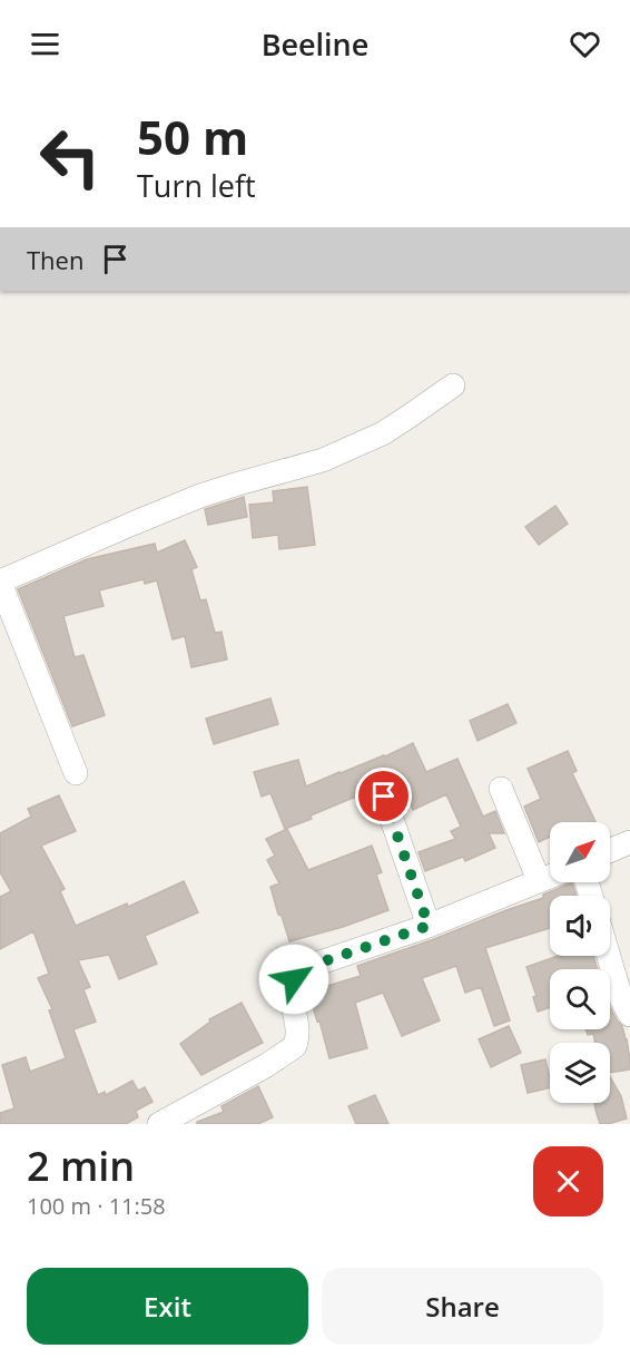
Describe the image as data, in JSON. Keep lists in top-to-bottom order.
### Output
{
  "north": "top right",
  "page": {
    "header": "Beeline",
    "turn": ["50 m", "Turn left"],
    "then": "Then",
    "heading": ["2 min", "100 m · 11:58"],
    "buttons": ["Exit", "Share"]
  }
}
